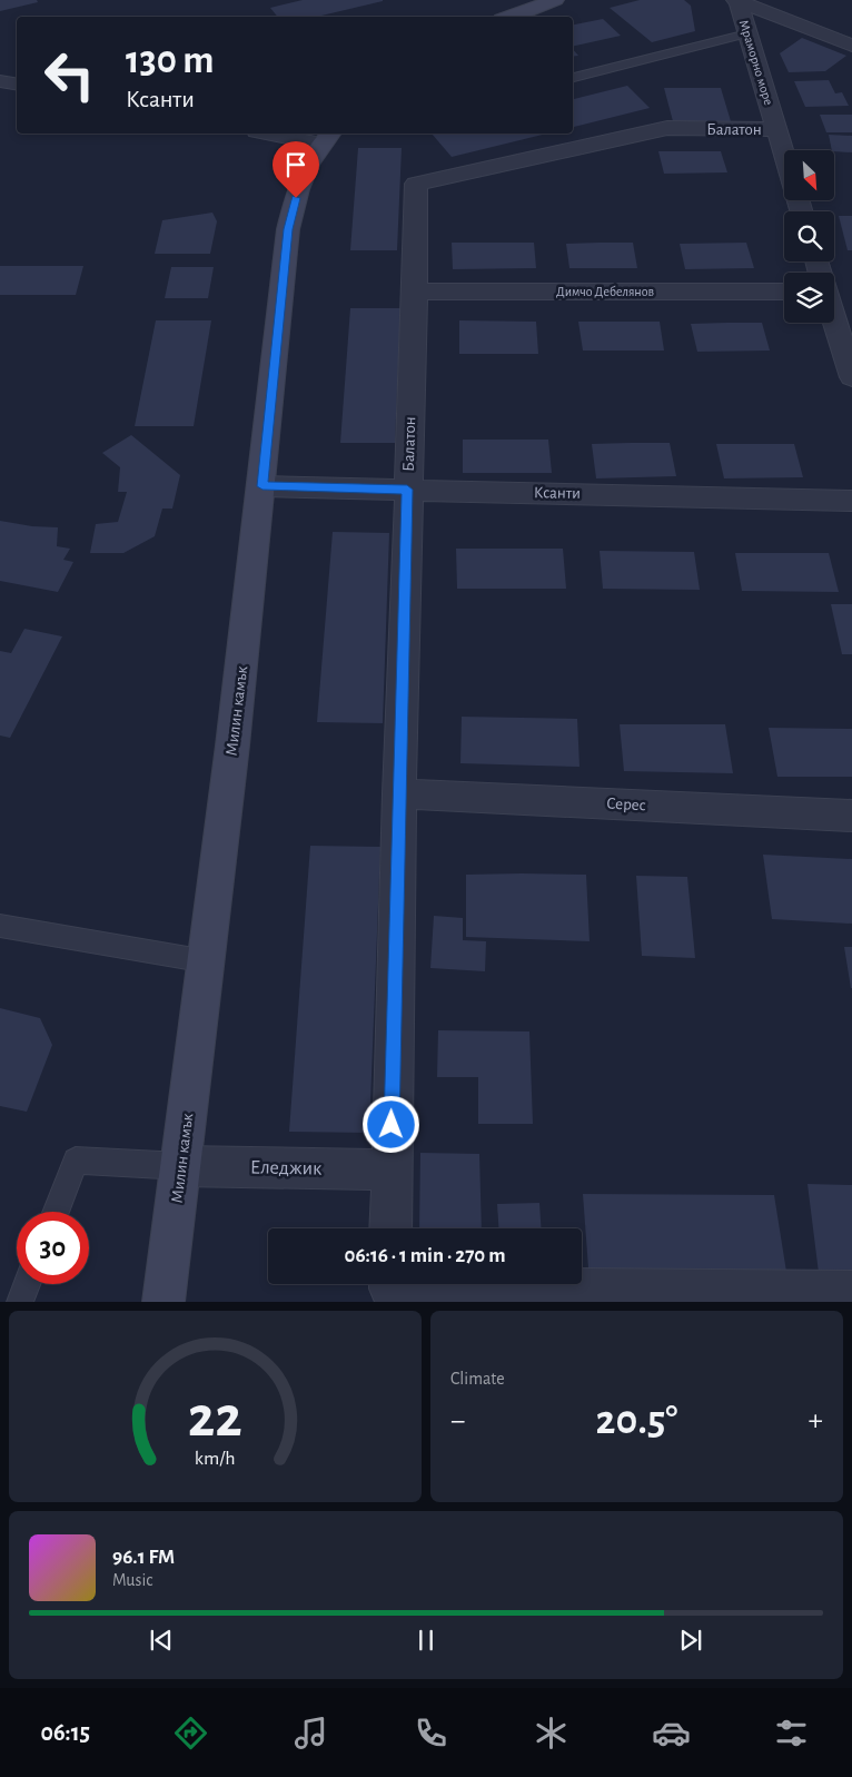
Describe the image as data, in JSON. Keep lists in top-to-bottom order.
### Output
{
  "streets": {
    "street": [
      "Мраморно море",
      "Балатон",
      "Димчо Дебелянов",
      "Ксанти",
      "Милин камък",
      "Серес",
      "Еледжик"
    ]
  },
  "crossings": [
    ["Мраморно море", "Балатон"],
    ["Балатон", "Димчо Дебелянов"],
    ["Балатон", "Ксанти"],
    ["Балатон", "Серес"],
    ["Балатон", "Еледжик"],
    ["Ксанти", "Милин камък"],
    ["Милин камък", "Еледжик"]
  ],
  "north": "bottom right",
  "page": {
    "turn": ["130 m", "Ксанти"],
    "limit": "30",
    "trip": "06:16 · 1 min · 270 m",
    "tile": "Climate",
    "heat": ["−", "20.5°", "+"],
    "song": ["96.1 FM", "Music"],
    "tabs": "06:15",
    "gauge": ["22", "km/h"]
  }
}
